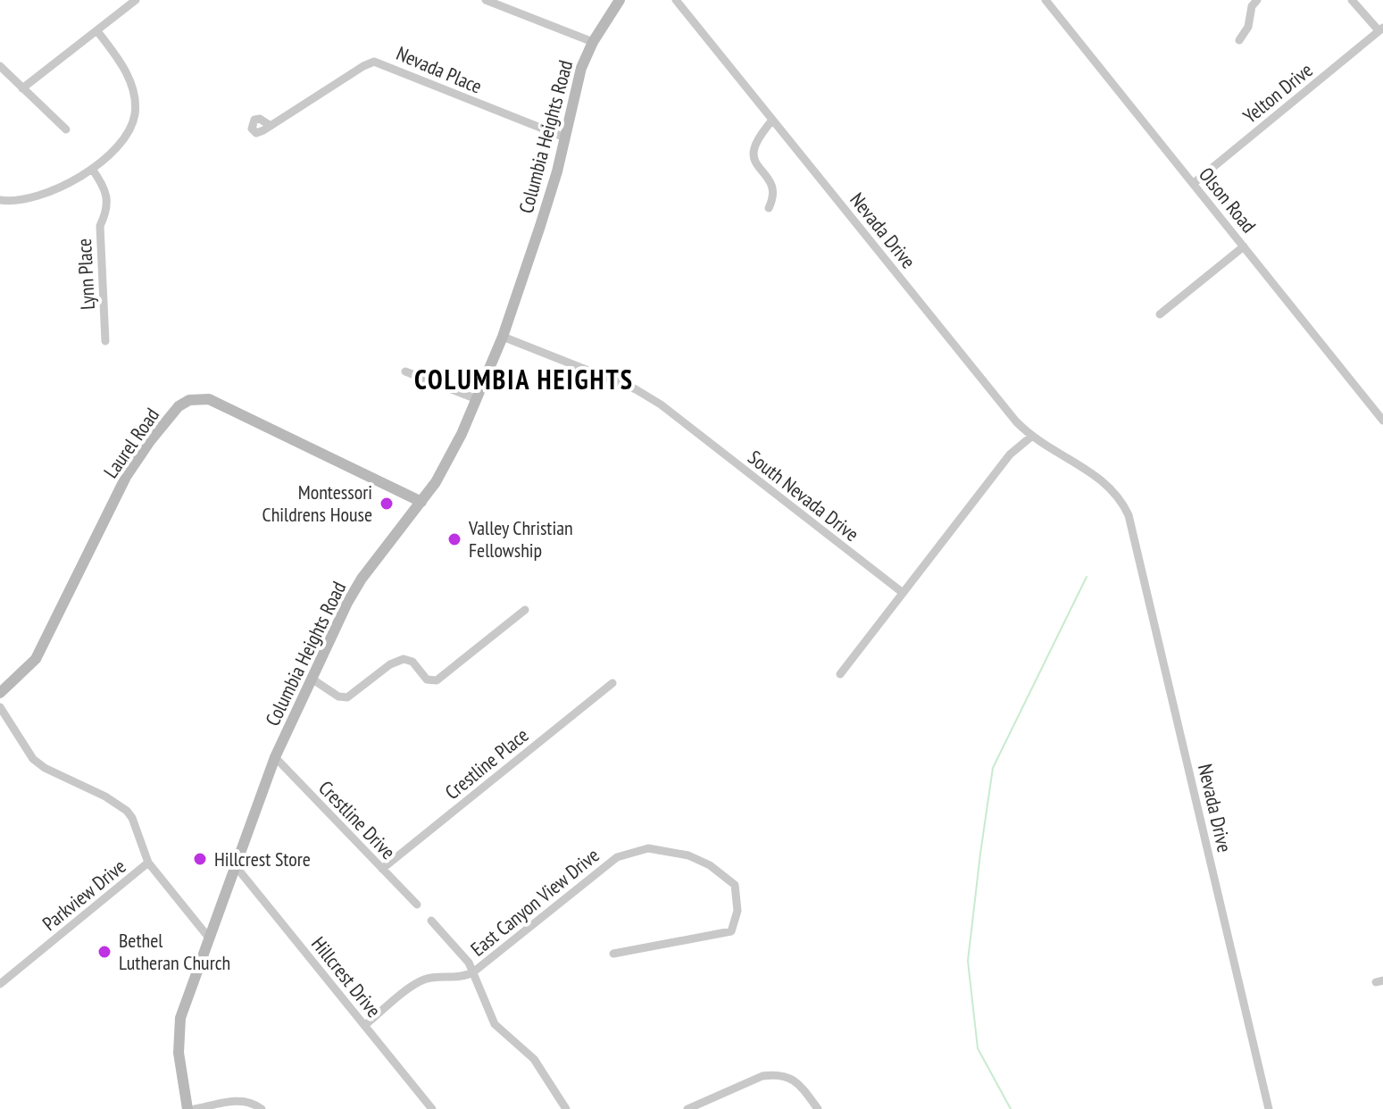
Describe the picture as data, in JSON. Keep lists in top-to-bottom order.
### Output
{
  "streets": {
    "street": [
      "Nevada Place",
      "Yelton Drive",
      "Columbia Heights Road",
      "Olson Road",
      "Nevada Drive",
      "Lynn Place",
      "Laurel Road",
      "South Nevada Drive",
      "Crestline Place",
      "Crestline Drive",
      "Parkview Drive",
      "East Canyon View Drive",
      "Hillcrest Drive"
    ]
  },
  "crossings": [
    ["Nevada Place", "Columbia Heights Road"],
    ["Yelton Drive", "Olson Road"],
    ["Columbia Heights Road", "Laurel Road"],
    ["Columbia Heights Road", "South Nevada Drive"],
    ["Columbia Heights Road", "Crestline Drive"],
    ["Columbia Heights Road", "Parkview Drive"],
    ["Columbia Heights Road", "Hillcrest Drive"],
    ["Crestline Place", "Crestline Drive"],
    ["East Canyon View Drive", "Hillcrest Drive"]
  ],
  "districts": ["COLUMBIA HEIGHTS"],
  "places": [
    "Montessori Childrens House",
    "Valley Christian Fellowship",
    "Hillcrest Store",
    "Bethel Lutheran Church"
  ]
}
